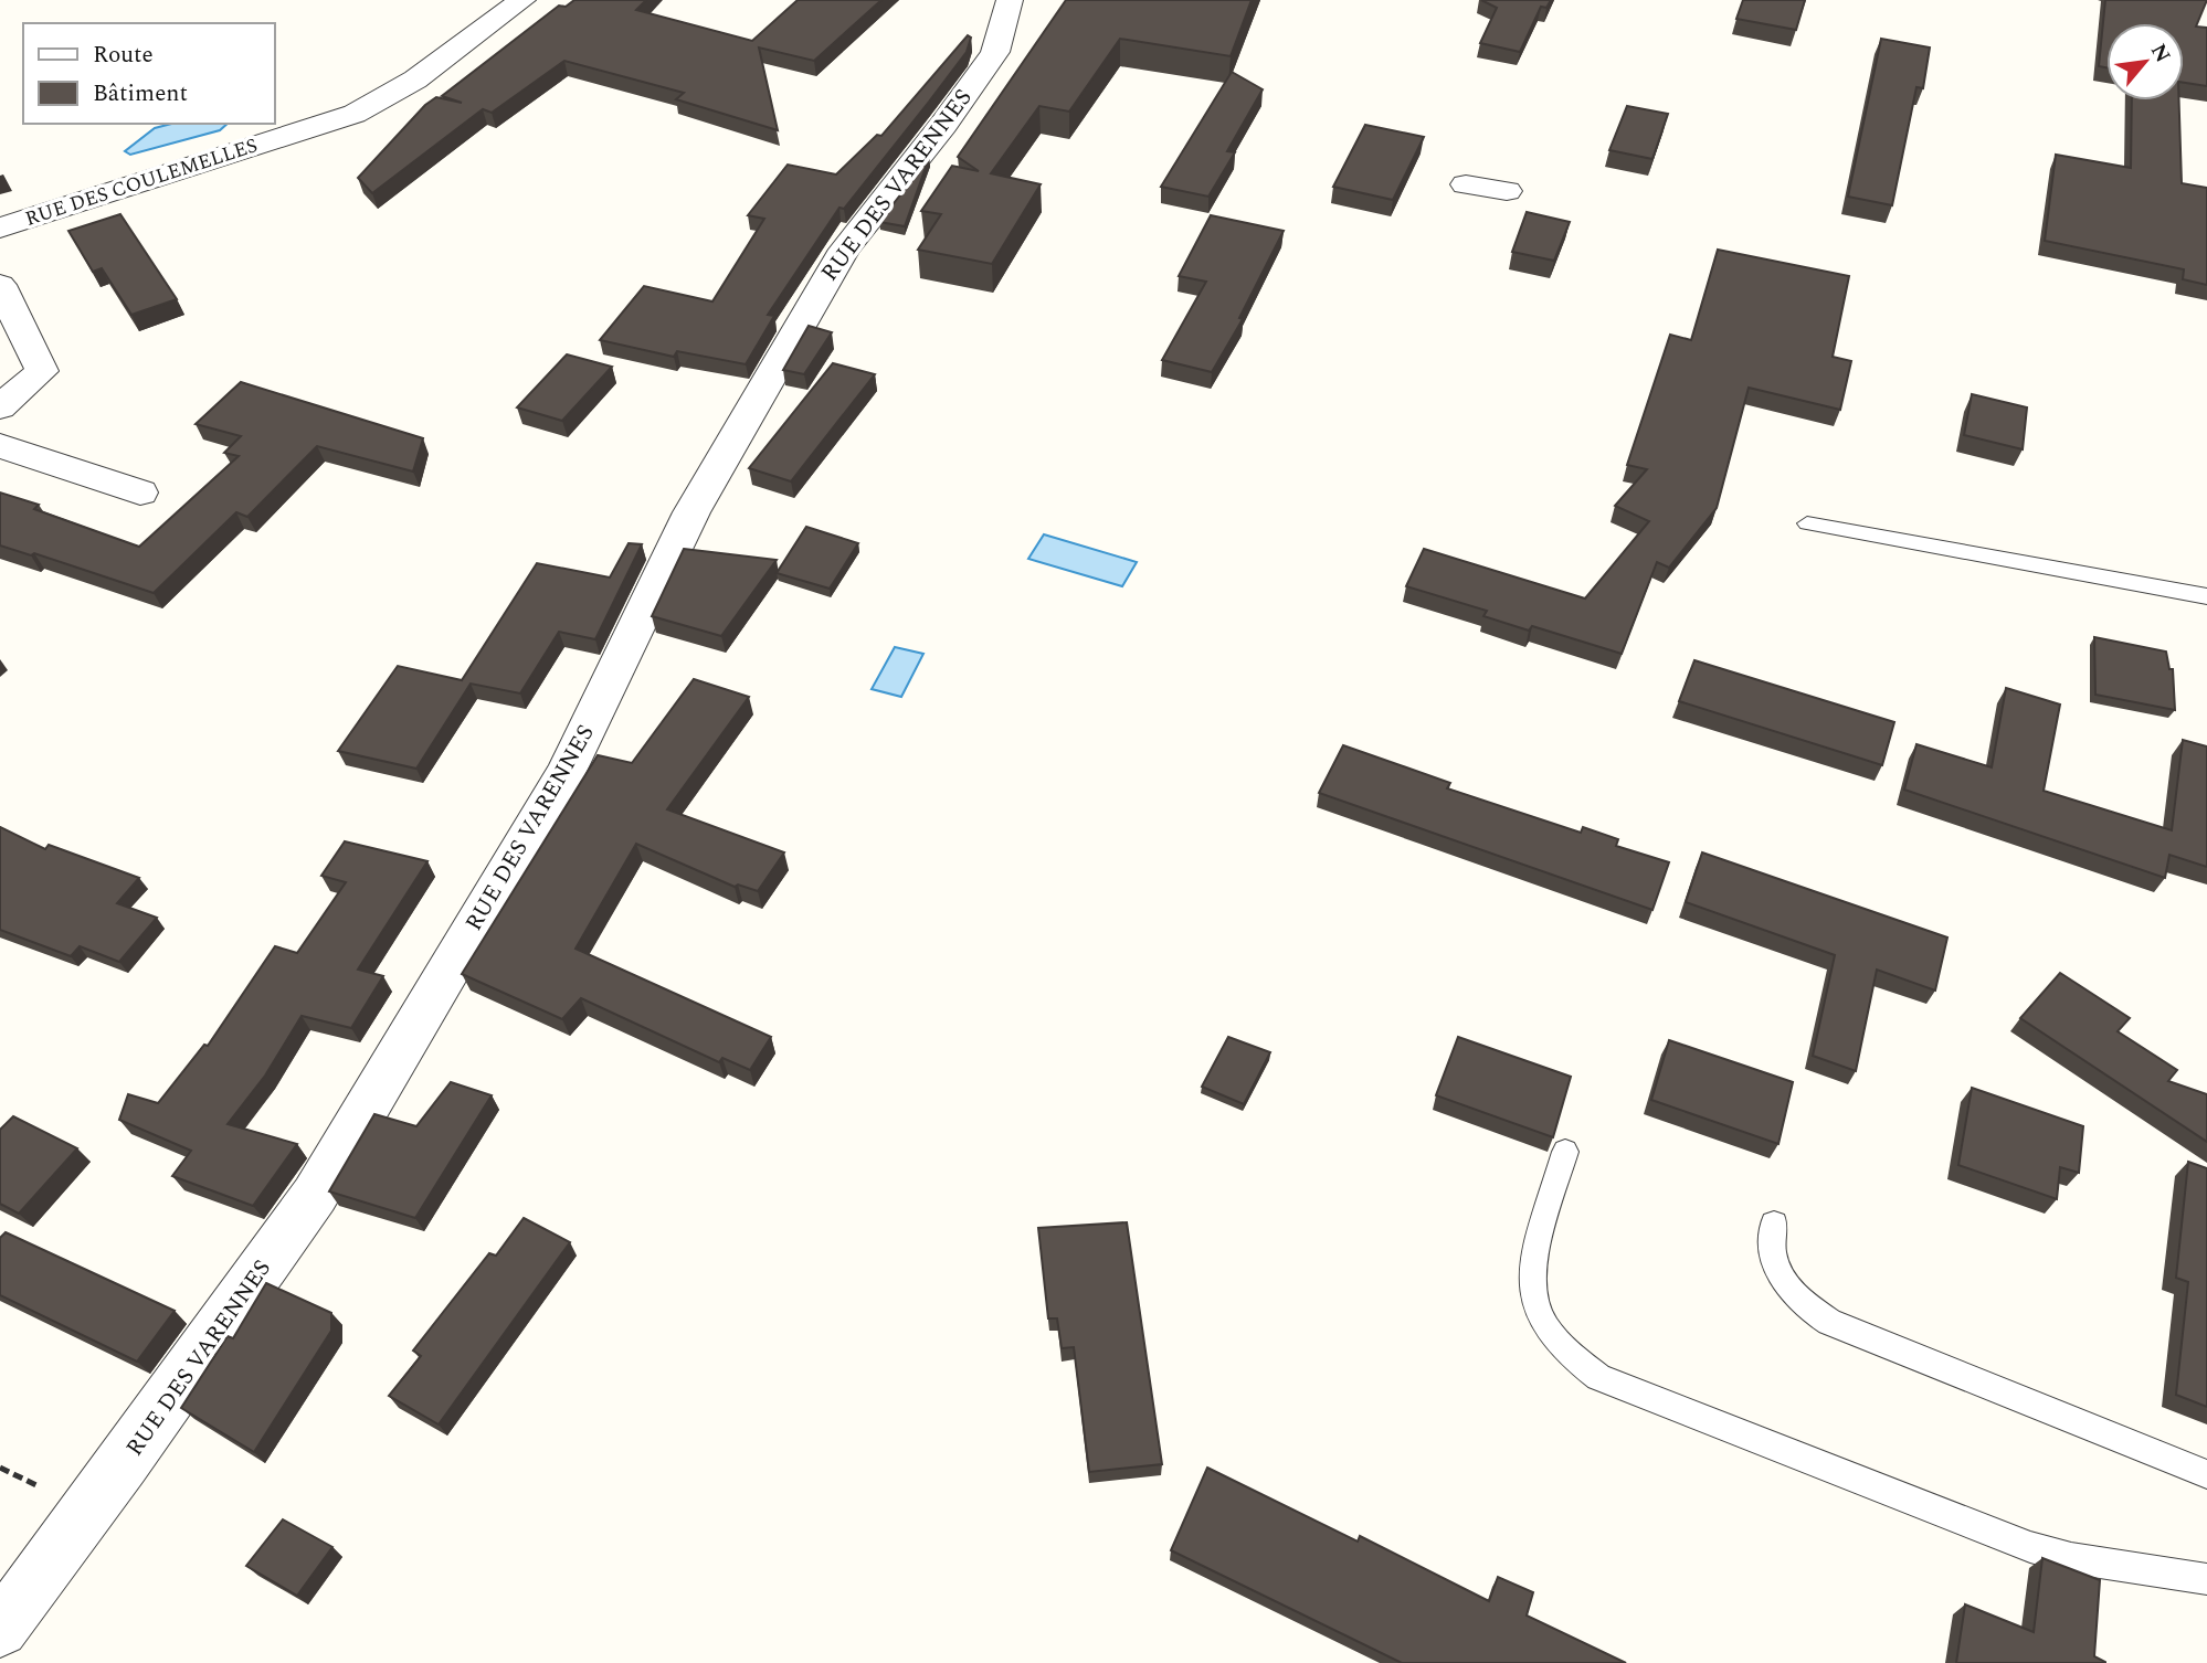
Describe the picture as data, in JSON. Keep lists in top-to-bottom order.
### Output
{
  "streets": {
    "street": ["RUE DES COULEMELLES", "RUE DES VARENNES"]
  },
  "legend": ["Route", "Bâtiment"],
  "north": "top right"
}
